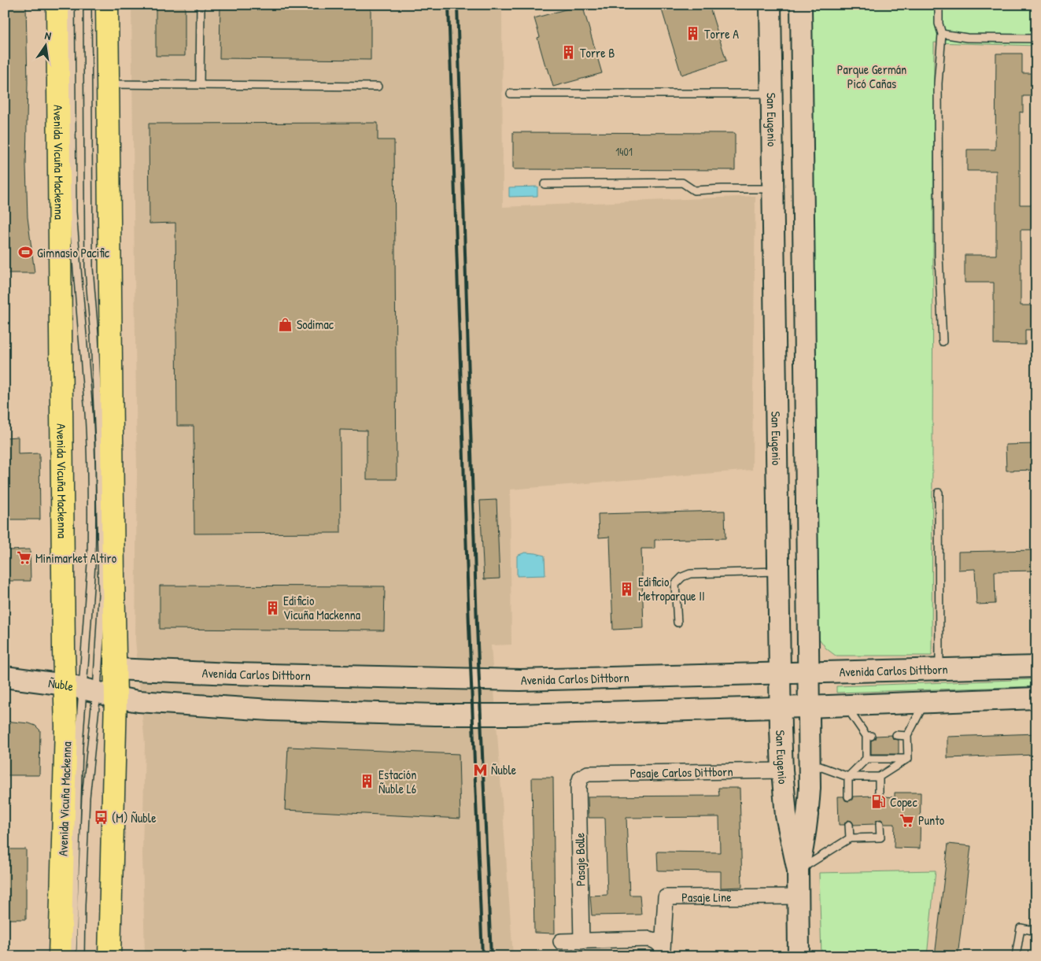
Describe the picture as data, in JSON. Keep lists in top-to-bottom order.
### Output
{
  "streets": {
    "main road": [
      "San Eugenio",
      "Avenida Vicuña Mackenna",
      "Avenida Carlos Dittborn",
      "Ñuble"
    ],
    "street": ["Pasaje Carlos Dittborn", "Pasaje Bolle", "Pasaje Line"]
  },
  "crossings": [
    ["San Eugenio", "Avenida Carlos Dittborn"],
    ["San Eugenio", "Pasaje Carlos Dittborn"],
    ["San Eugenio", "Pasaje Line"],
    ["Avenida Vicuña Mackenna", "Avenida Carlos Dittborn"],
    ["Avenida Vicuña Mackenna", "Ñuble"],
    ["Pasaje Carlos Dittborn", "Pasaje Bolle"],
    ["Pasaje Bolle", "Pasaje Line"]
  ],
  "parks": ["Parque Germán Picó Cañas"],
  "places": {
    "building": [
      "Torre A",
      "Torre B",
      "Edificio Metroparque II",
      "Edificio Vicuña Mackenna",
      "Estación Ñuble L6"
    ],
    "sports": ["Gimnasio Pacific"],
    "shop": ["Sodimac"],
    "supermarket": ["Minimarket Altiro", "Punto"],
    "metro station": ["Ñuble"],
    "fuel station": ["Copec"],
    "bus stop": ["(M) Ñuble"]
  },
  "house_numbers": ["1401"],
  "north": "top"
}
